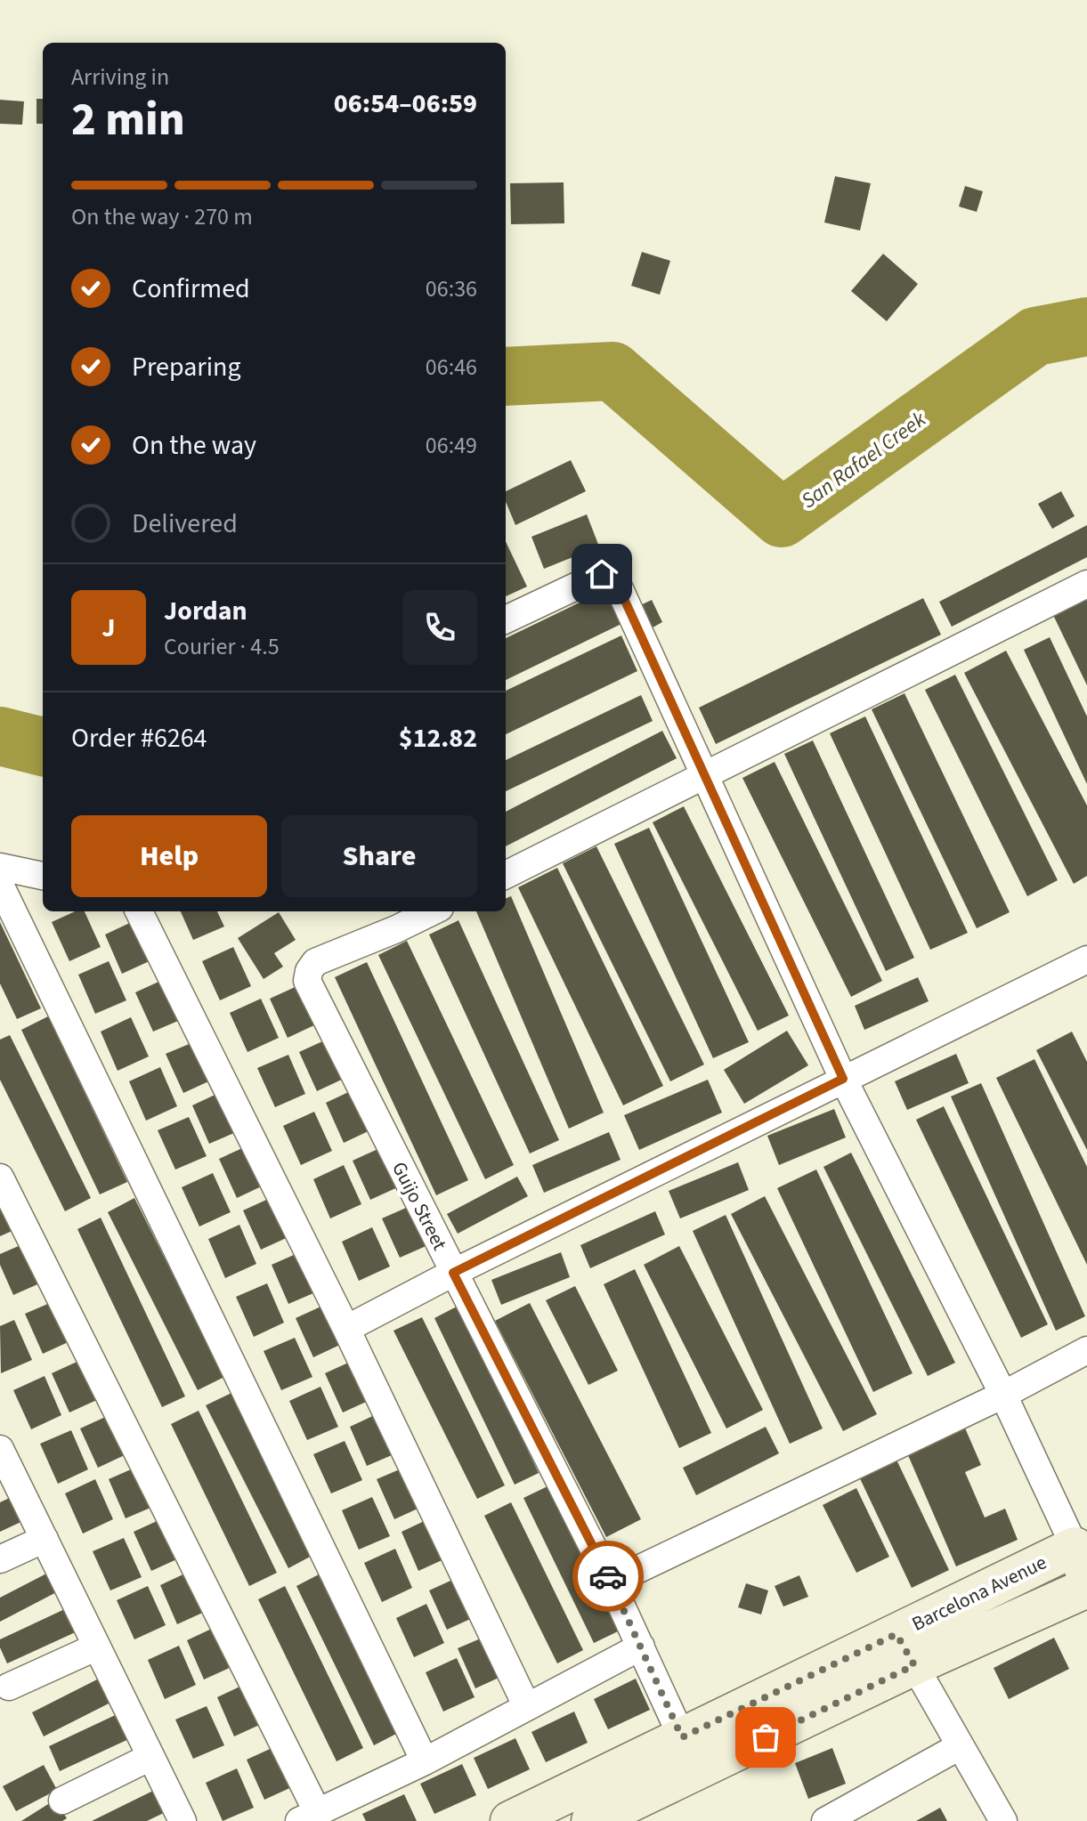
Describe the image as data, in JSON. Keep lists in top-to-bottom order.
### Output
{
  "streets": {
    "street": ["Guijo Street", "Barcelona Avenue"]
  },
  "crossings": [
    ["Guijo Street", "Barcelona Avenue"]
  ],
  "water": ["San Rafael Creek"],
  "page": {
    "heading": ["2 min", "Arriving in", "06:54–06:59"],
    "panel": [
      "Jordan",
      "Courier · 4.5",
      "Order #6264",
      "$12.82"
    ],
    "bar": "On the way · 270 m",
    "list": [
      ["Confirmed", "06:36"],
      ["Preparing", "06:46"],
      ["On the way", "06:49"],
      "Delivered"
    ],
    "round": "J",
    "buttons": ["Help", "Share"]
  }
}
